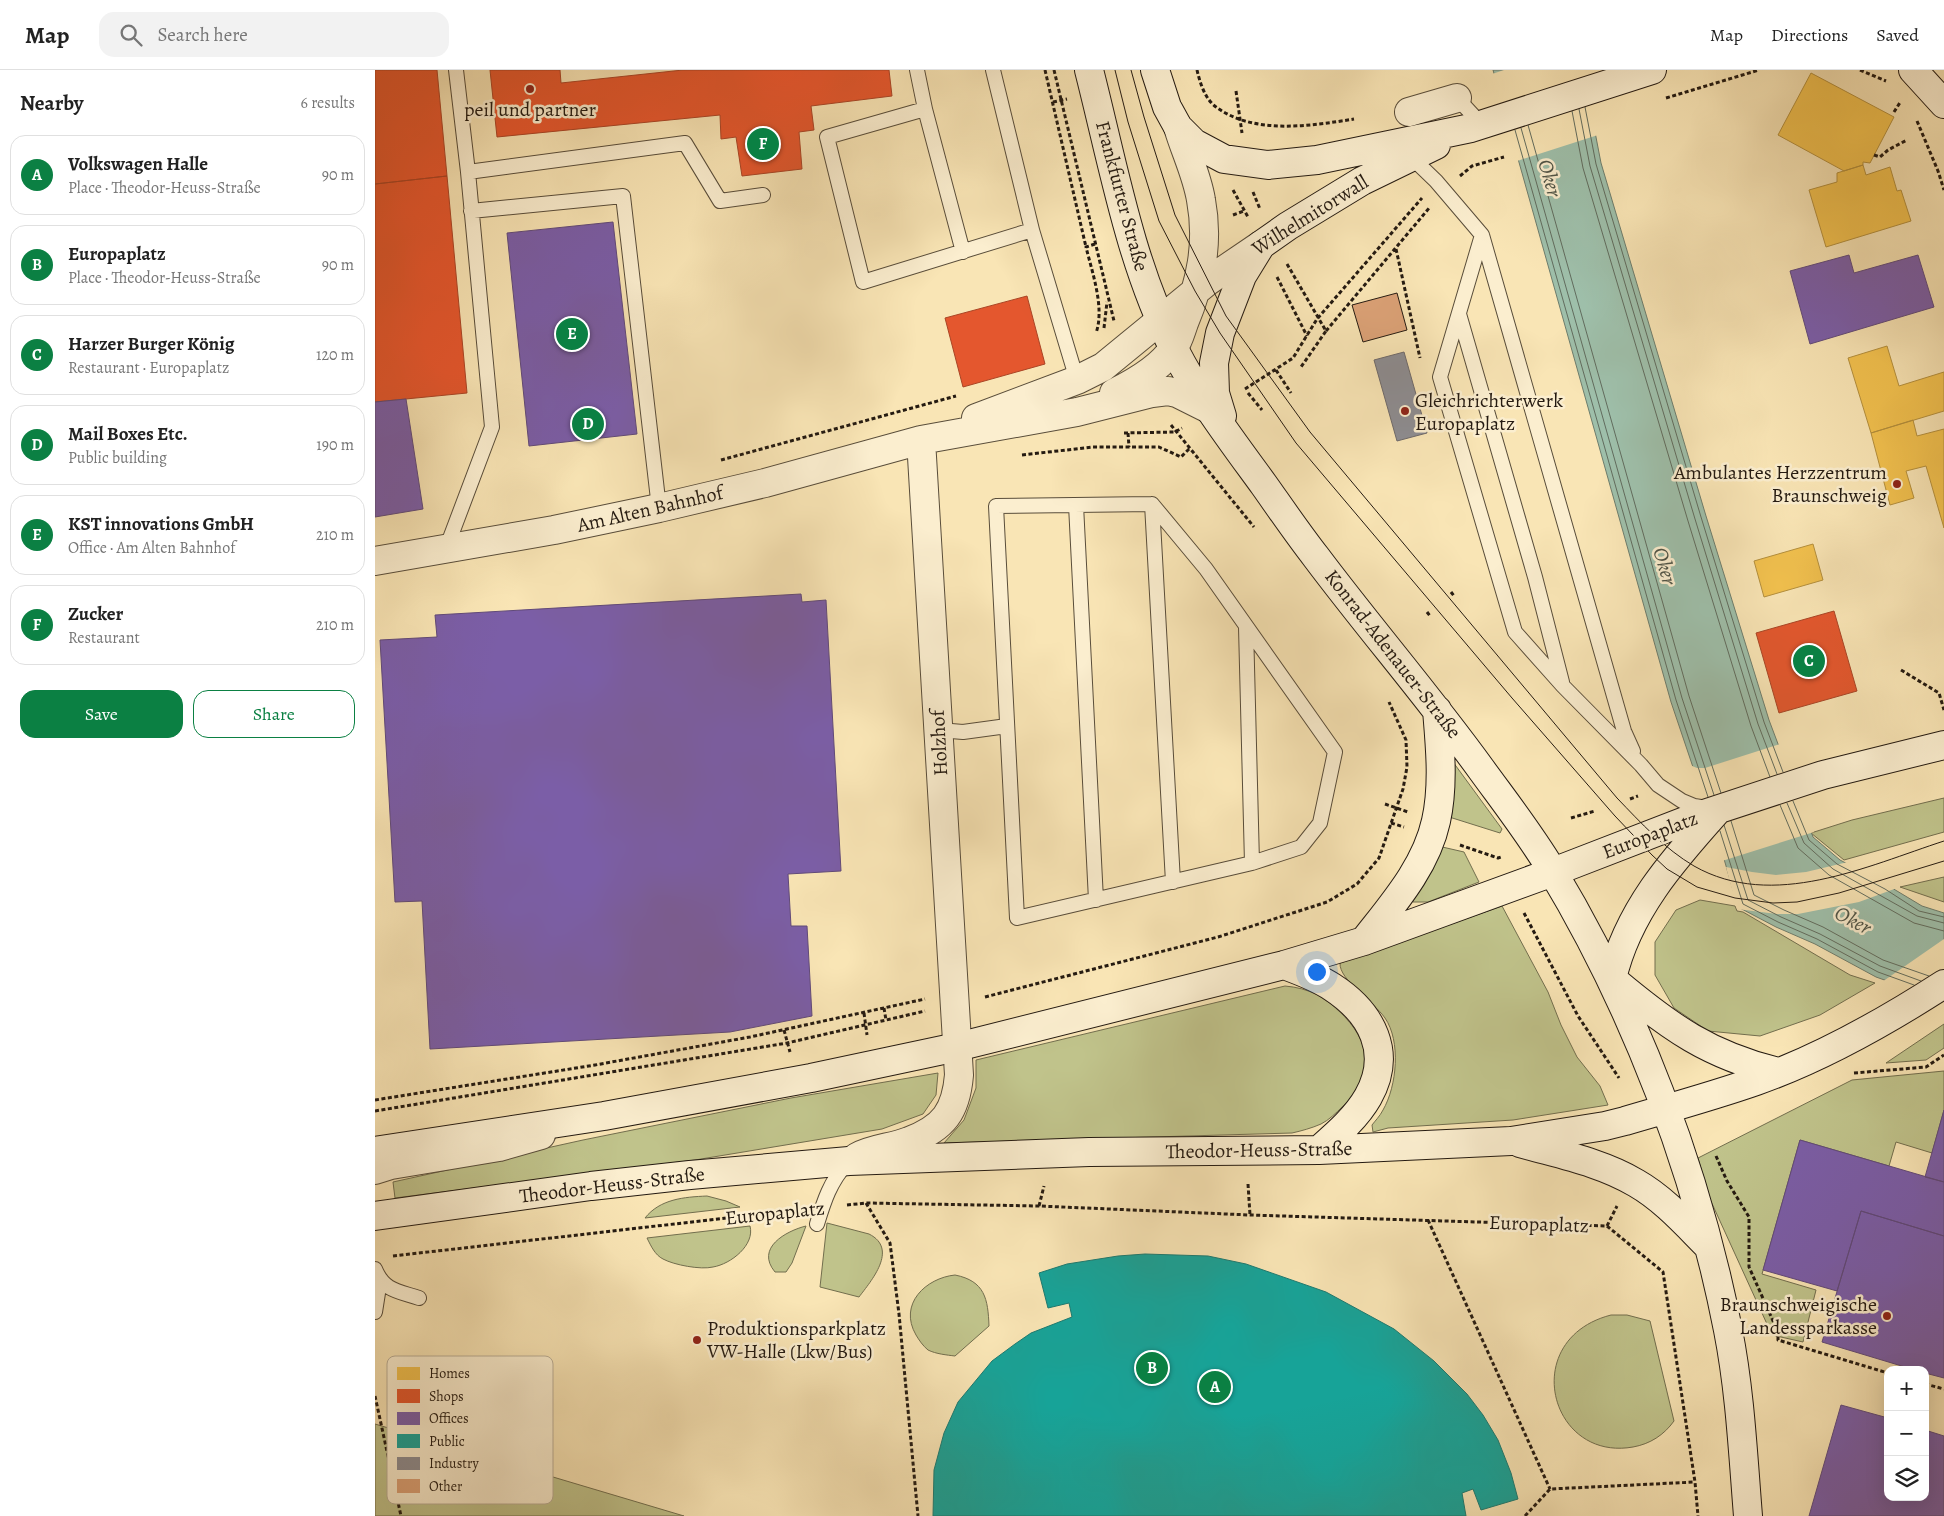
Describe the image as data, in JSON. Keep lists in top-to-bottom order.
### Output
{
  "streets": {
    "main road": [
      "Frankfurter Straße",
      "Wilhelmitorwall",
      "Am Alten Bahnhof",
      "Konrad-Adenauer-Straße",
      "Holzhof",
      "Europaplatz",
      "Theodor-Heuss-Straße"
    ]
  },
  "crossings": [
    ["Frankfurter Straße", "Wilhelmitorwall"],
    ["Frankfurter Straße", "Am Alten Bahnhof"],
    ["Frankfurter Straße", "Konrad-Adenauer-Straße"],
    ["Wilhelmitorwall", "Am Alten Bahnhof"],
    ["Wilhelmitorwall", "Konrad-Adenauer-Straße"],
    ["Am Alten Bahnhof", "Konrad-Adenauer-Straße"],
    ["Am Alten Bahnhof", "Holzhof"],
    ["Konrad-Adenauer-Straße", "Europaplatz"],
    ["Holzhof", "Theodor-Heuss-Straße"]
  ],
  "water": ["Oker"],
  "places": [
    "peil und partner",
    "Gleichrichterwerk Europaplatz",
    "Ambulantes Herzzentrum Braunschweig",
    "Braunschweigische Landessparkasse",
    "Produktionsparkplatz VW-Halle (Lkw/Bus)"
  ],
  "legend": [
    "Homes",
    "Shops",
    "Offices",
    "Public",
    "Industry",
    "Other"
  ],
  "page": {
    "header": "Map",
    "search": "Search here",
    "nav": ["Map", "Directions", "Saved"],
    "heading": ["Nearby", "6 results"],
    "pins": [
      "F",
      "E",
      "D",
      "C",
      "B",
      "A"
    ],
    "list": [
      {
        "mark": "A",
        "name": "Volkswagen Halle",
        "note": "Place · Theodor-Heuss-Straße",
        "value": "90 m"
      },
      {
        "mark": "B",
        "name": "Europaplatz",
        "note": "Place · Theodor-Heuss-Straße",
        "value": "90 m"
      },
      {
        "mark": "C",
        "name": "Harzer Burger König",
        "note": "Restaurant · Europaplatz",
        "value": "120 m"
      },
      {
        "mark": "D",
        "name": "Mail Boxes Etc.",
        "note": "Public building",
        "value": "190 m"
      },
      {
        "mark": "E",
        "name": "KST innovations GmbH",
        "note": "Office · Am Alten Bahnhof",
        "value": "210 m"
      },
      {
        "mark": "F",
        "name": "Zucker",
        "note": "Restaurant",
        "value": "210 m"
      }
    ],
    "buttons": ["Save", "Share"],
    "map_buttons": ["+", "−"]
  }
}
